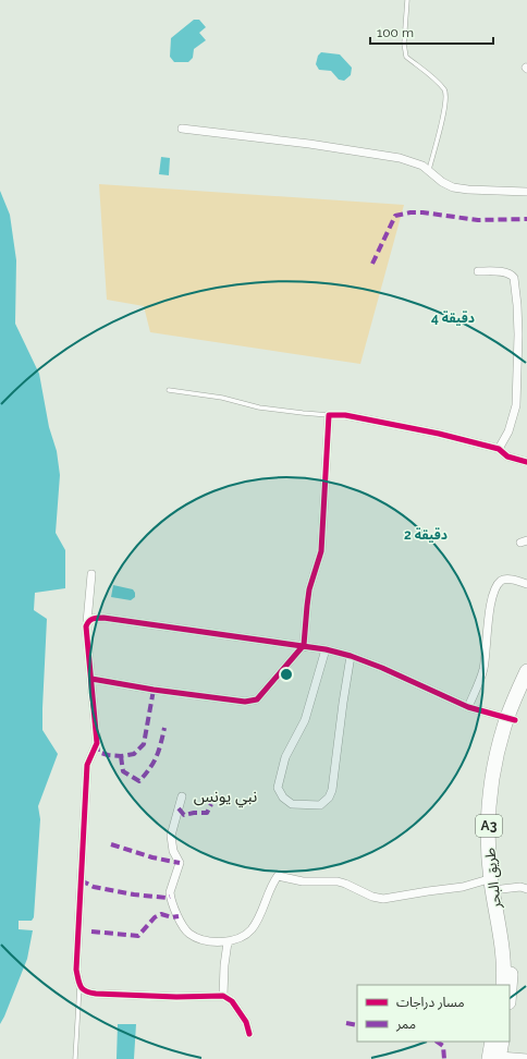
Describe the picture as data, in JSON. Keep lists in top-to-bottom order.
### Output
{
  "streets": {
    "highway": ["A3", "طريق البحر"]
  },
  "districts": ["نبي يونس"],
  "legend": ["مسار دراجات", "ممر"],
  "scale_bar": "100 m",
  "rings": ["4 دقيقة", "2 دقيقة"]
}
